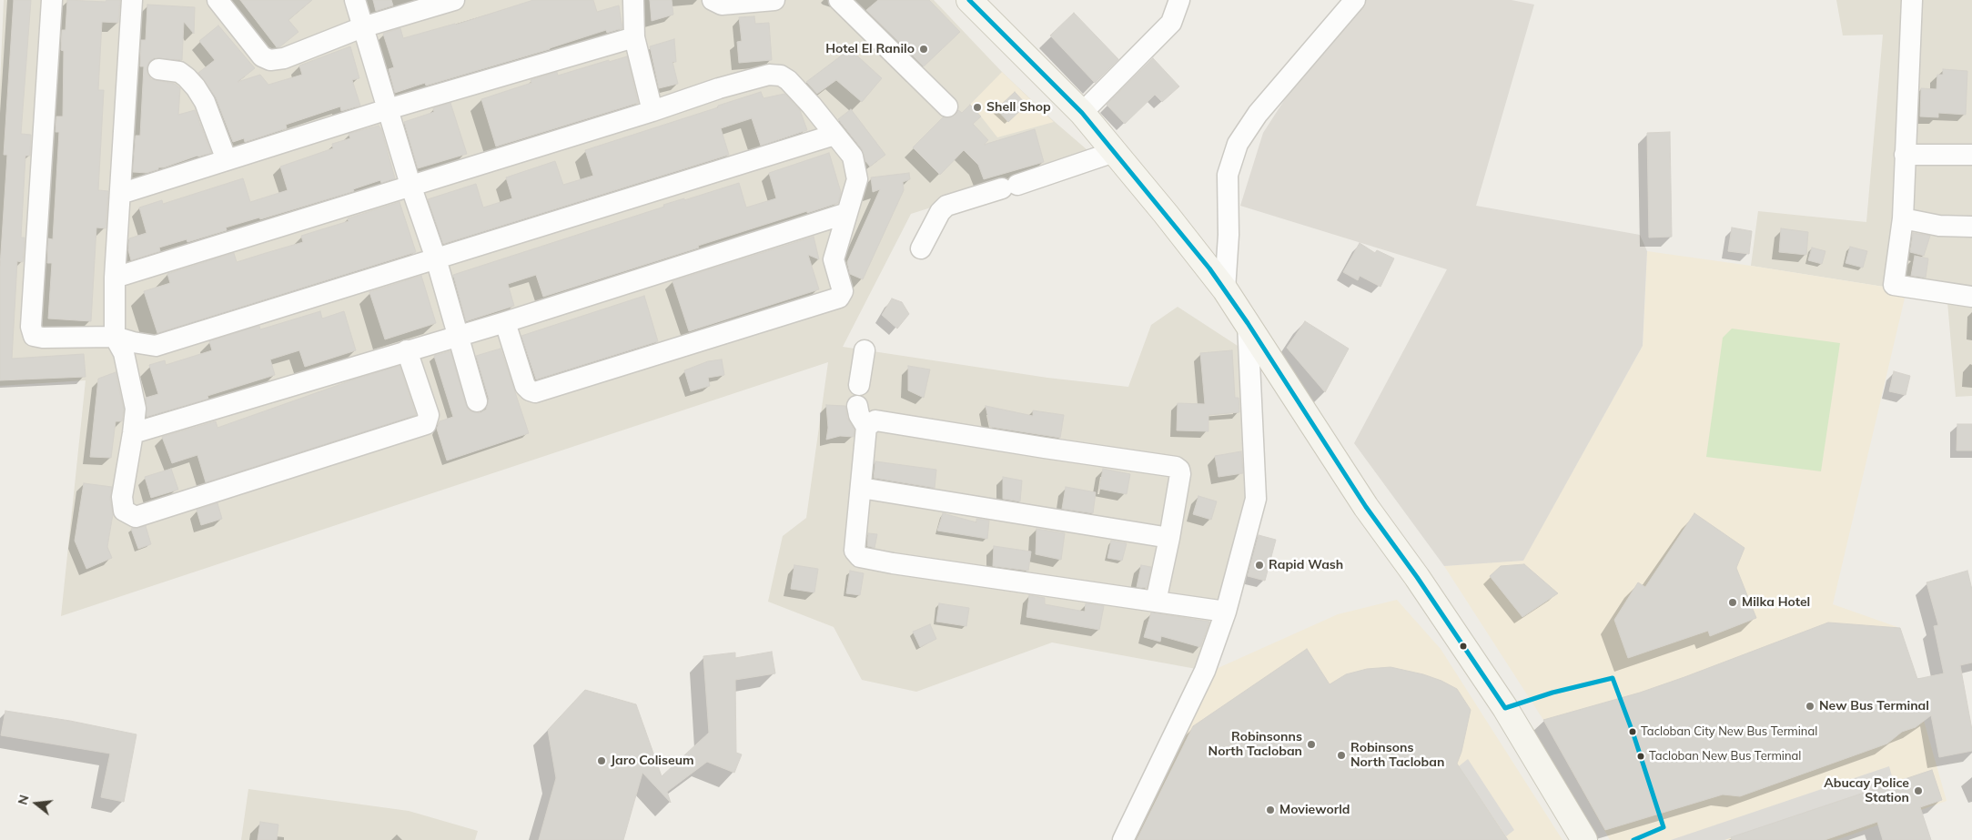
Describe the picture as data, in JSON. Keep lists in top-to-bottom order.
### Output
{
  "places": [
    "Hotel El Ranilo",
    "Shell Shop",
    "Rapid Wash",
    "Milka Hotel",
    "New Bus Terminal",
    "Tacloban City New Bus Terminal",
    "Robinsonns North Tacloban",
    "Robinsons North Tacloban",
    "Tacloban New Bus Terminal",
    "Jaro Coliseum",
    "Abucay Police Station",
    "Movieworld"
  ],
  "north": "left"
}
